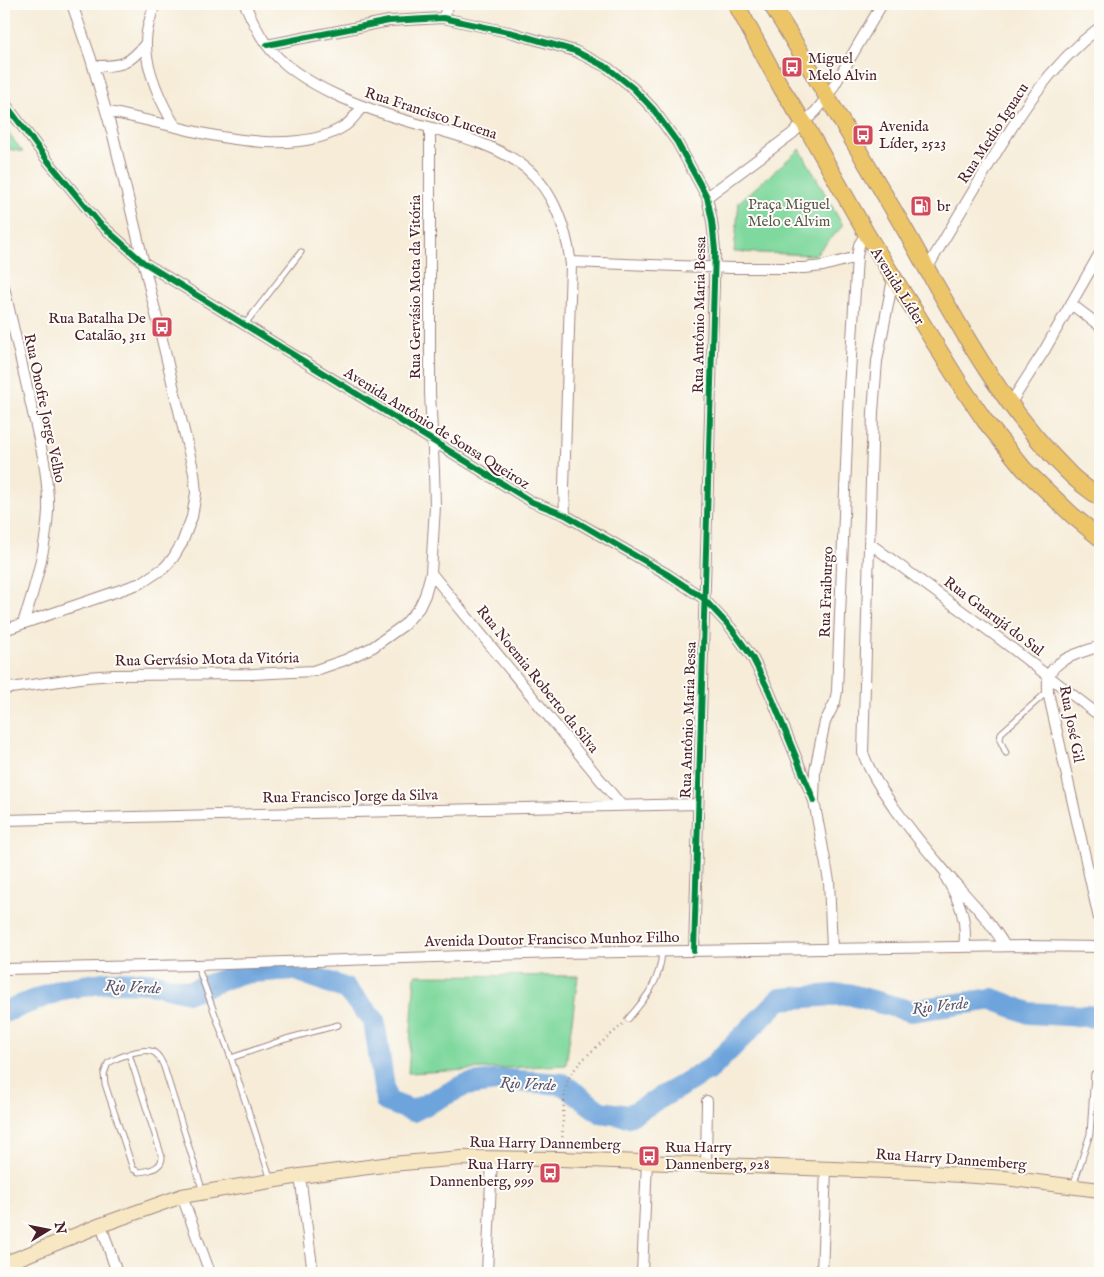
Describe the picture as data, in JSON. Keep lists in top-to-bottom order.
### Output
{
  "streets": {
    "main road": ["Avenida Líder", "Rua Harry Dannemberg"],
    "street": [
      "Rua Francisco Lucena",
      "Rua Medio Iguacu",
      "Rua Gervásio Mota da Vitória",
      "Rua Antônio Maria Bessa",
      "Rua Onofre Jorge Velho",
      "Avenida Antônio de Sousa Queiroz",
      "Rua Fraiburgo",
      "Rua Guarujá do Sul",
      "Rua Noemia Roberto da Silva",
      "Rua José Gil",
      "Rua Francisco Jorge da Silva",
      "Avenida Doutor Francisco Munhoz Filho"
    ]
  },
  "crossings": [
    ["Rua Francisco Lucena", "Rua Gervásio Mota da Vitória"],
    ["Rua Francisco Lucena", "Rua Antônio Maria Bessa"],
    ["Rua Francisco Lucena", "Avenida Antônio de Sousa Queiroz"],
    ["Avenida Líder", "Rua Fraiburgo"],
    ["Rua Gervásio Mota da Vitória", "Avenida Antônio de Sousa Queiroz"],
    ["Rua Gervásio Mota da Vitória", "Rua Noemia Roberto da Silva"],
    ["Rua Antônio Maria Bessa", "Avenida Antônio de Sousa Queiroz"],
    ["Rua Antônio Maria Bessa", "Rua Francisco Jorge da Silva"],
    ["Rua Antônio Maria Bessa", "Avenida Doutor Francisco Munhoz Filho"],
    ["Avenida Antônio de Sousa Queiroz", "Rua Fraiburgo"],
    ["Rua Fraiburgo", "Avenida Doutor Francisco Munhoz Filho"],
    ["Rua Guarujá do Sul", "Rua José Gil"],
    ["Rua Noemia Roberto da Silva", "Rua Francisco Jorge da Silva"]
  ],
  "water": ["Rio Verde"],
  "parks": ["Praça Miguel Melo e Alvim"],
  "places": {
    "bus stop": [
      "Miguel Melo Alvin",
      "Avenida Líder, 2523",
      "Rua Batalha De Catalão, 311",
      "Rua Harry Dannenberg, 928",
      "Rua Harry Dannenberg, 999"
    ],
    "fuel station": ["br"]
  },
  "north": "right"
}
